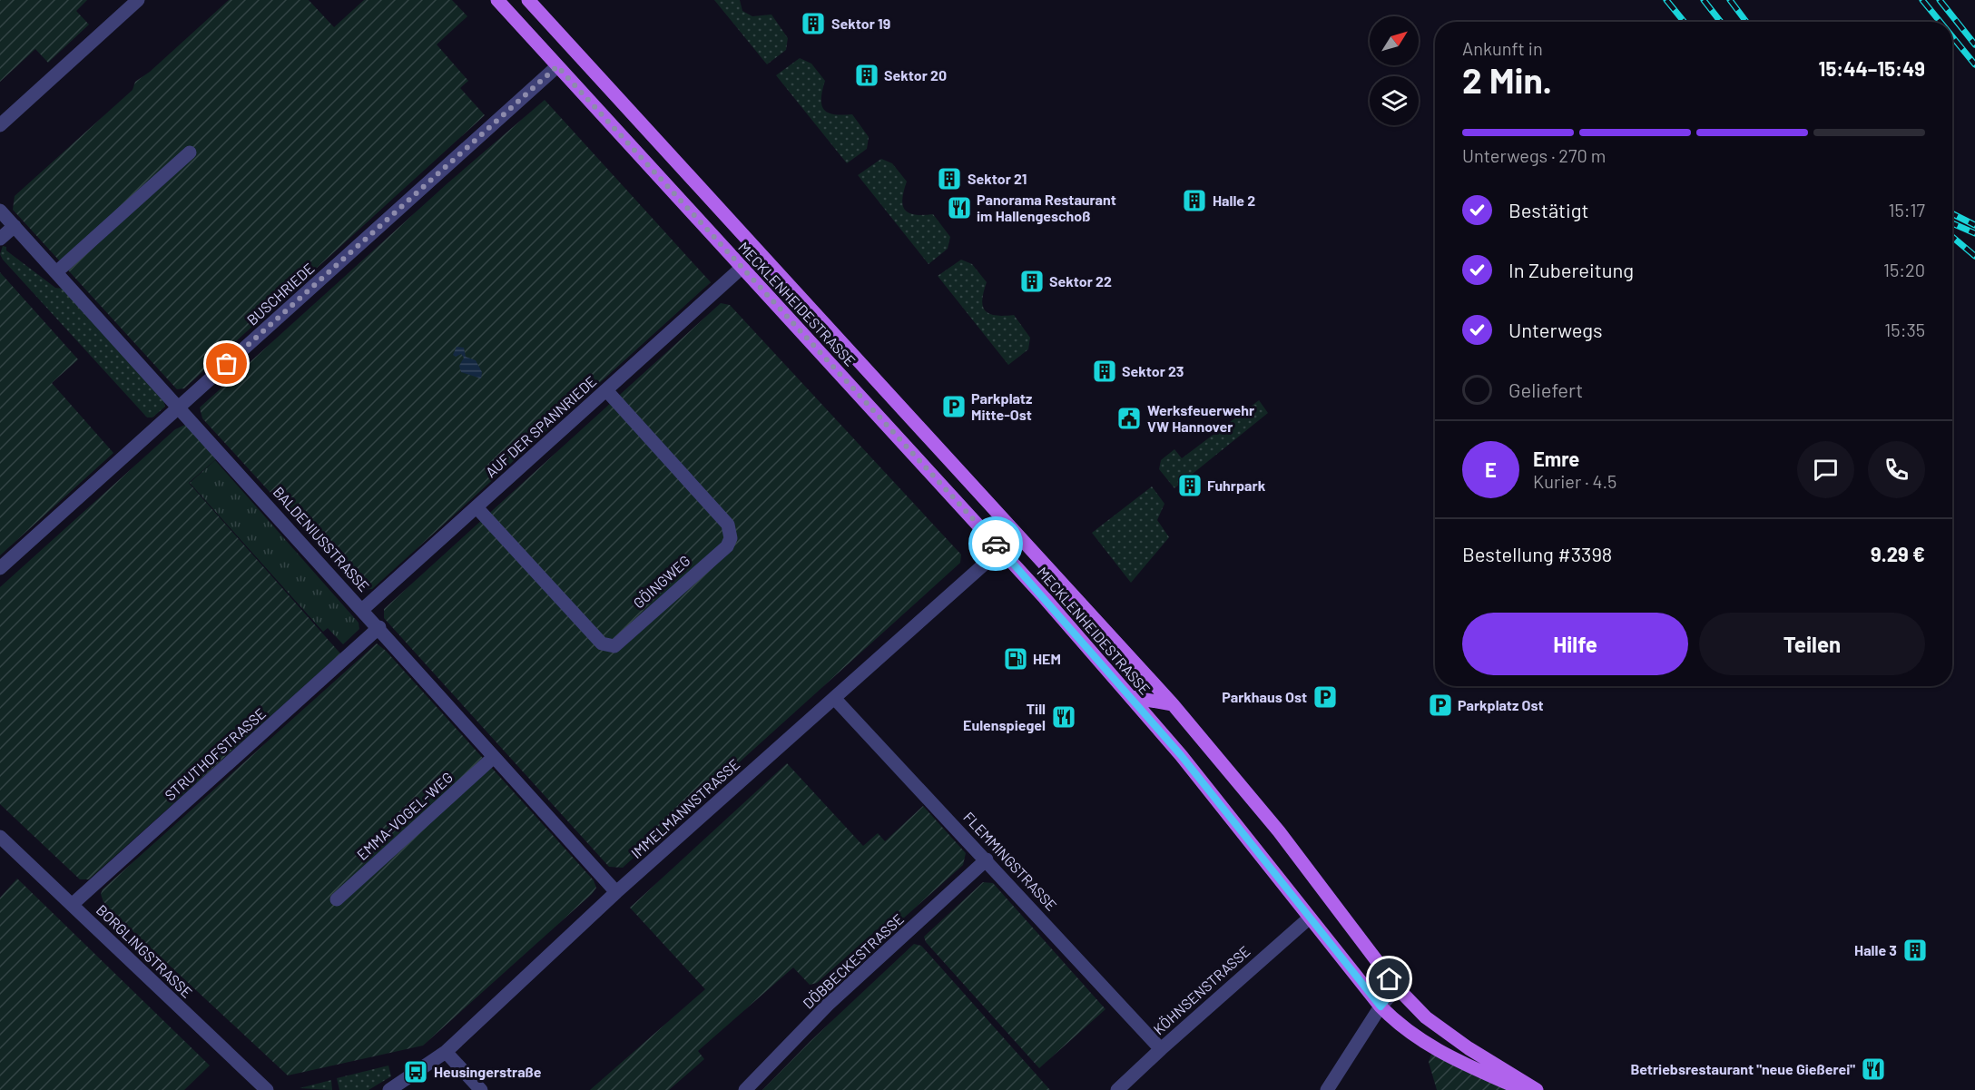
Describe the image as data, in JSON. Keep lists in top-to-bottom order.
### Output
{
  "streets": {
    "main road": ["MECKLENHEIDESTRASSE"],
    "street": [
      "BUSCHRIEDE",
      "AUF DER SPANNRIEDE",
      "BALDENIUSSTRASSE",
      "GÖINGWEG",
      "STRUTHOFSTRASSE",
      "IMMELMANNSTRASSE",
      "EMMA-VOGEL-WEG",
      "FLEMMINGSTRASSE",
      "BORGLINGSTRASSE",
      "DÖBBECKESTRASSE",
      "KÖHNSENSTRASSE"
    ]
  },
  "crossings": [
    ["BUSCHRIEDE", "MECKLENHEIDESTRASSE"],
    ["BUSCHRIEDE", "BALDENIUSSTRASSE"],
    ["MECKLENHEIDESTRASSE", "AUF DER SPANNRIEDE"],
    ["MECKLENHEIDESTRASSE", "IMMELMANNSTRASSE"],
    ["MECKLENHEIDESTRASSE", "KÖHNSENSTRASSE"],
    ["AUF DER SPANNRIEDE", "BALDENIUSSTRASSE"],
    ["AUF DER SPANNRIEDE", "GÖINGWEG"],
    ["BALDENIUSSTRASSE", "STRUTHOFSTRASSE"],
    ["BALDENIUSSTRASSE", "IMMELMANNSTRASSE"],
    ["BALDENIUSSTRASSE", "EMMA-VOGEL-WEG"],
    ["STRUTHOFSTRASSE", "BORGLINGSTRASSE"],
    ["IMMELMANNSTRASSE", "FLEMMINGSTRASSE"],
    ["FLEMMINGSTRASSE", "DÖBBECKESTRASSE"],
    ["FLEMMINGSTRASSE", "KÖHNSENSTRASSE"]
  ],
  "places": {
    "building": [
      "Sektor 19",
      "Sektor 20",
      "Sektor 21",
      "Halle 2",
      "Sektor 22",
      "Sektor 23",
      "Fuhrpark",
      "Halle 3"
    ],
    "restaurant": ["Panorama Restaurant im Hallengeschoß", "Till Eulenspiegel", "Betriebsrestaurant \"neue Gießerei\""],
    "parking": ["Parkplatz Mitte-Ost", "Parkhaus Ost", "Parkplatz Ost"],
    "public building": ["Werksfeuerwehr VW Hannover"],
    "fuel station": ["HEM"],
    "bus stop": ["Heusingerstraße"]
  },
  "north": "top right",
  "page": {
    "heading": ["2 Min.", "Ankunft in", "15:44–15:49"],
    "panel": [
      "Emre",
      "Kurier · 4.5",
      "Bestellung #3398",
      "9.29 €"
    ],
    "bar": "Unterwegs · 270 m",
    "list": [
      ["Bestätigt", "15:17"],
      ["In Zubereitung", "15:20"],
      ["Unterwegs", "15:35"],
      "Geliefert"
    ],
    "round": "E",
    "buttons": ["Hilfe", "Teilen"]
  }
}
